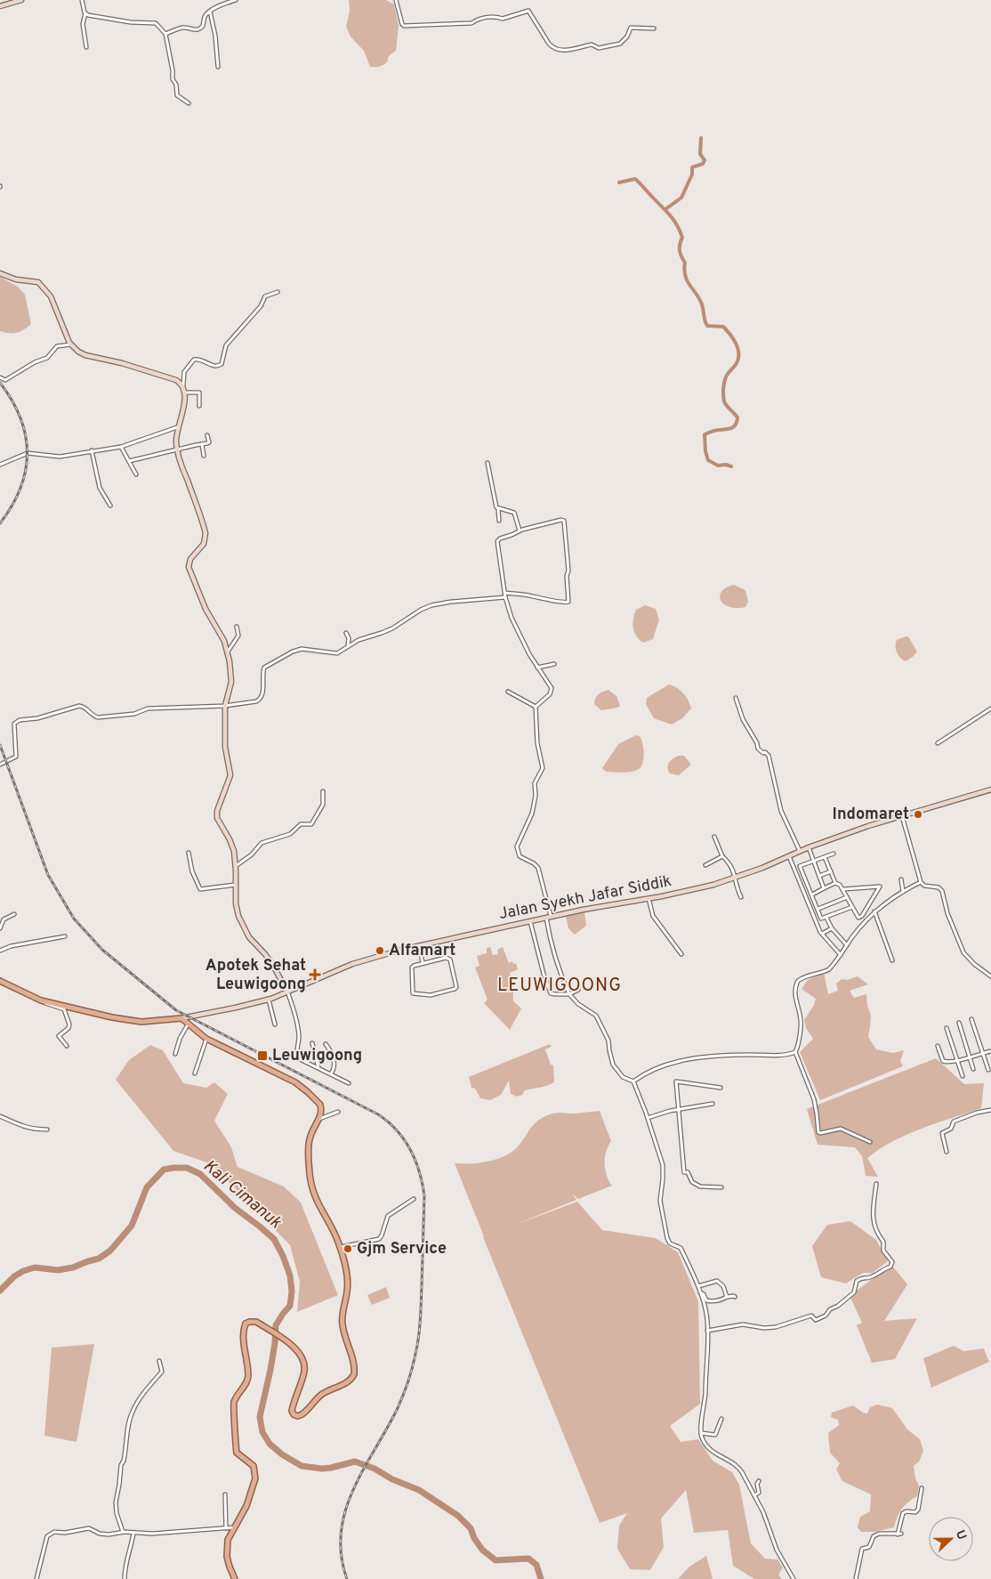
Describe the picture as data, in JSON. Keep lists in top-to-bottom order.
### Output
{
  "streets": {
    "street": ["Jalan Syekh Jafar Siddik"]
  },
  "districts": ["LEUWIGOONG"],
  "water": ["Kali Cimanuk"],
  "places": {
    "other": ["Indomaret", "Alfamart", "Gjm Service"],
    "health": ["Apotek Sehat Leuwigoong"],
    "transit": ["Leuwigoong"]
  },
  "north": "right"
}
